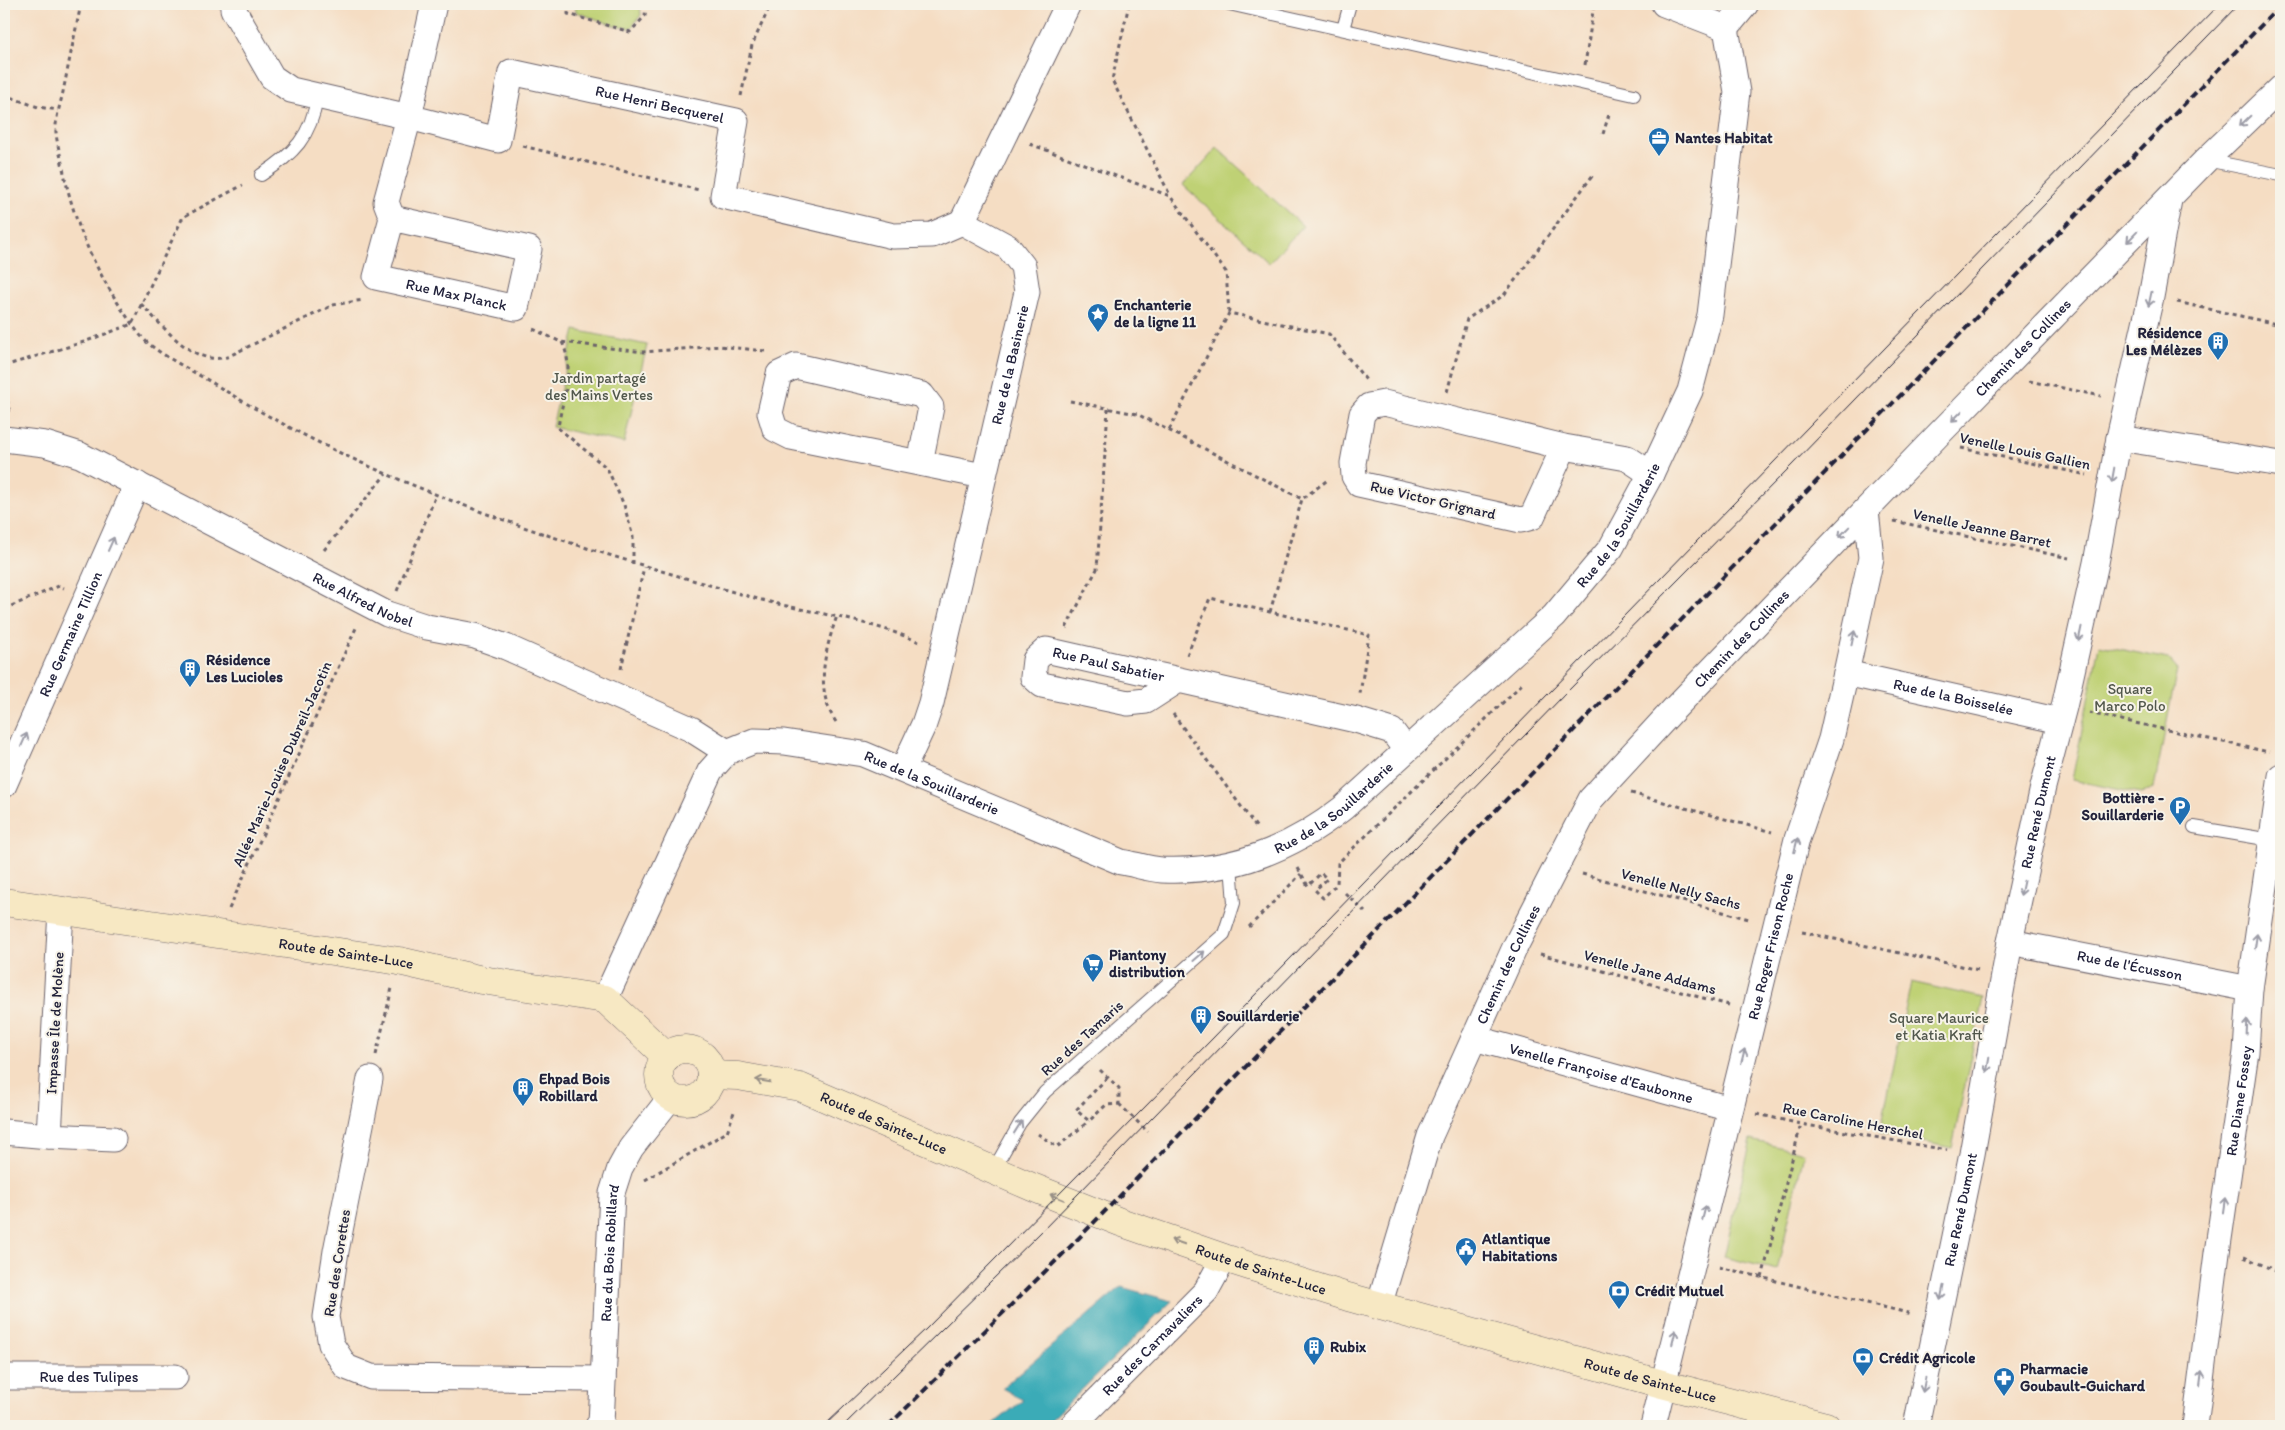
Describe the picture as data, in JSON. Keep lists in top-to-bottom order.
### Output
{
  "streets": {
    "street": [
      "Rue Henri Becquerel",
      "Rue Max Planck",
      "Chemin des Collines",
      "Rue de la Basinerie",
      "Rue Victor Grignard",
      "Rue de la Souillarderie",
      "Rue Alfred Nobel",
      "Rue Germaine Tillion",
      "Rue Paul Sabatier",
      "Rue de la Boisselée",
      "Rue René Dumont",
      "Rue Roger Frison Roche",
      "Route de Sainte-Luce",
      "Rue de l'Écusson",
      "Impasse Île de Molène",
      "Venelle Françoise d'Eaubonne",
      "Rue Diane Fossey",
      "Rue du Bois Robillard",
      "Rue des Corettes",
      "Rue des Carnavaliers",
      "Rue des Tulipes"
    ],
    "lane": ["Rue des Tamaris"],
    "path": [
      "Venelle Louis Gallien",
      "Venelle Jeanne Barret",
      "Allée Marie-Louise Dubreil-Jacotin",
      "Venelle Nelly Sachs",
      "Venelle Jane Addams",
      "Rue Caroline Herschel"
    ]
  },
  "crossings": [
    ["Chemin des Collines", "Venelle Louis Gallien"],
    ["Chemin des Collines", "Venelle Jeanne Barret"],
    ["Chemin des Collines", "Rue René Dumont"],
    ["Chemin des Collines", "Rue Roger Frison Roche"],
    ["Chemin des Collines", "Route de Sainte-Luce"],
    ["Chemin des Collines", "Venelle Françoise d'Eaubonne"],
    ["Rue de la Basinerie", "Rue de la Souillarderie"],
    ["Venelle Louis Gallien", "Rue René Dumont"],
    ["Rue de la Souillarderie", "Rue Alfred Nobel"],
    ["Rue de la Souillarderie", "Rue Paul Sabatier"],
    ["Rue de la Souillarderie", "Route de Sainte-Luce"],
    ["Rue de la Souillarderie", "Rue des Tamaris"],
    ["Venelle Jeanne Barret", "Rue René Dumont"],
    ["Venelle Jeanne Barret", "Rue Roger Frison Roche"],
    ["Rue Alfred Nobel", "Rue Germaine Tillion"],
    ["Rue Alfred Nobel", "Allée Marie-Louise Dubreil-Jacotin"],
    ["Rue de la Boisselée", "Rue René Dumont"],
    ["Rue de la Boisselée", "Rue Roger Frison Roche"],
    ["Allée Marie-Louise Dubreil-Jacotin", "Route de Sainte-Luce"],
    ["Rue René Dumont", "Venelle Nelly Sachs"],
    ["Rue René Dumont", "Rue de l'Écusson"],
    ["Rue René Dumont", "Rue Caroline Herschel"],
    ["Venelle Nelly Sachs", "Rue Roger Frison Roche"],
    ["Rue Roger Frison Roche", "Route de Sainte-Luce"],
    ["Rue Roger Frison Roche", "Venelle Jane Addams"],
    ["Rue Roger Frison Roche", "Venelle Françoise d'Eaubonne"],
    ["Rue Roger Frison Roche", "Rue Caroline Herschel"],
    ["Route de Sainte-Luce", "Impasse Île de Molène"],
    ["Route de Sainte-Luce", "Rue des Tamaris"],
    ["Route de Sainte-Luce", "Rue du Bois Robillard"],
    ["Route de Sainte-Luce", "Rue des Carnavaliers"],
    ["Rue de l'Écusson", "Rue Diane Fossey"],
    ["Venelle Françoise d'Eaubonne", "Rue Caroline Herschel"],
    ["Rue du Bois Robillard", "Rue des Corettes"]
  ],
  "one_way": [
    "Chemin des Collines",
    "Rue Germaine Tillion",
    "Rue René Dumont",
    "Rue Roger Frison Roche",
    "Rue des Tamaris",
    "Rue Diane Fossey"
  ],
  "parks": ["Jardin partagé des Mains Vertes", "Square Marco Polo", "Square Maurice et Katia Kraft"],
  "places": {
    "office": ["Nantes Habitat"],
    "place": ["Enchanterie de la ligne 11"],
    "building": [
      "Résidence Les Mélèzes",
      "Résidence Les Lucioles",
      "Souillarderie",
      "Ehpad Bois Robillard",
      "Rubix"
    ],
    "parking": ["Bottière - Souillarderie"],
    "supermarket": ["Piantony distribution"],
    "public building": ["Atlantique Habitations"],
    "bank": ["Crédit Mutuel", "Crédit Agricole"],
    "pharmacy": ["Pharmacie Goubault-Guichard"]
  }
}
